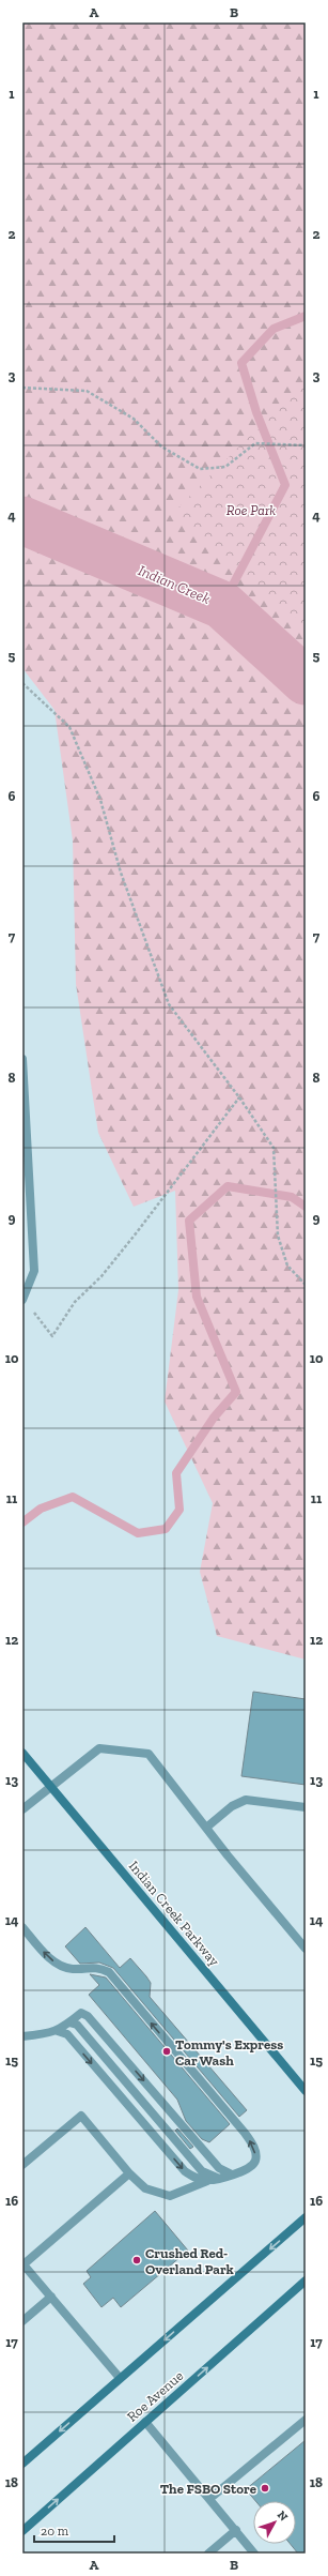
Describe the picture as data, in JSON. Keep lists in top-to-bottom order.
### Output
{
  "streets": {
    "main road": ["Indian Creek Parkway", "Roe Avenue"]
  },
  "water": ["Indian Creek"],
  "parks": ["Roe Park"],
  "places": ["Tommy's Express Car Wash", "Crushed Red- Overland Park", "The FSBO Store"],
  "scale_bar": "20 m",
  "north": "top right",
  "grid": {
    "columns": ["A", "B"],
    "rows": [
      "1",
      "2",
      "3",
      "4",
      "5",
      "6",
      "7",
      "8",
      "9",
      "10",
      "11",
      "12",
      "13",
      "14",
      "15",
      "16",
      "17",
      "18"
    ]
  }
}
